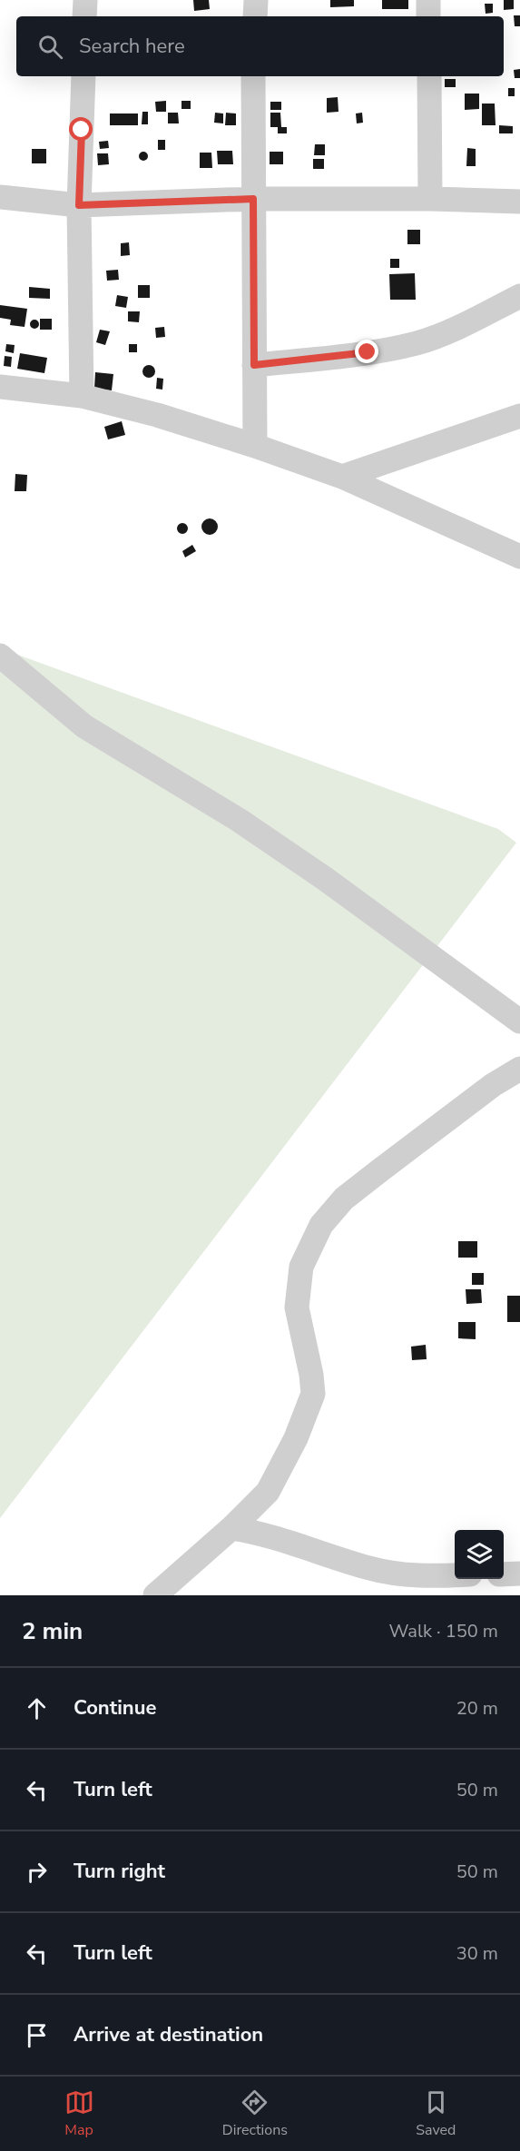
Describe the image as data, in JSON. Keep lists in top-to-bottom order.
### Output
{
  "page": {
    "search": "Search here",
    "heading": ["2 min", "Walk · 150 m"],
    "list": [
      ["Continue", "20 m"],
      ["Turn left", "50 m"],
      ["Turn right", "50 m"],
      ["Turn left", "30 m"],
      "Arrive at destination"
    ],
    "nav": ["Map", "Directions", "Saved"]
  }
}
